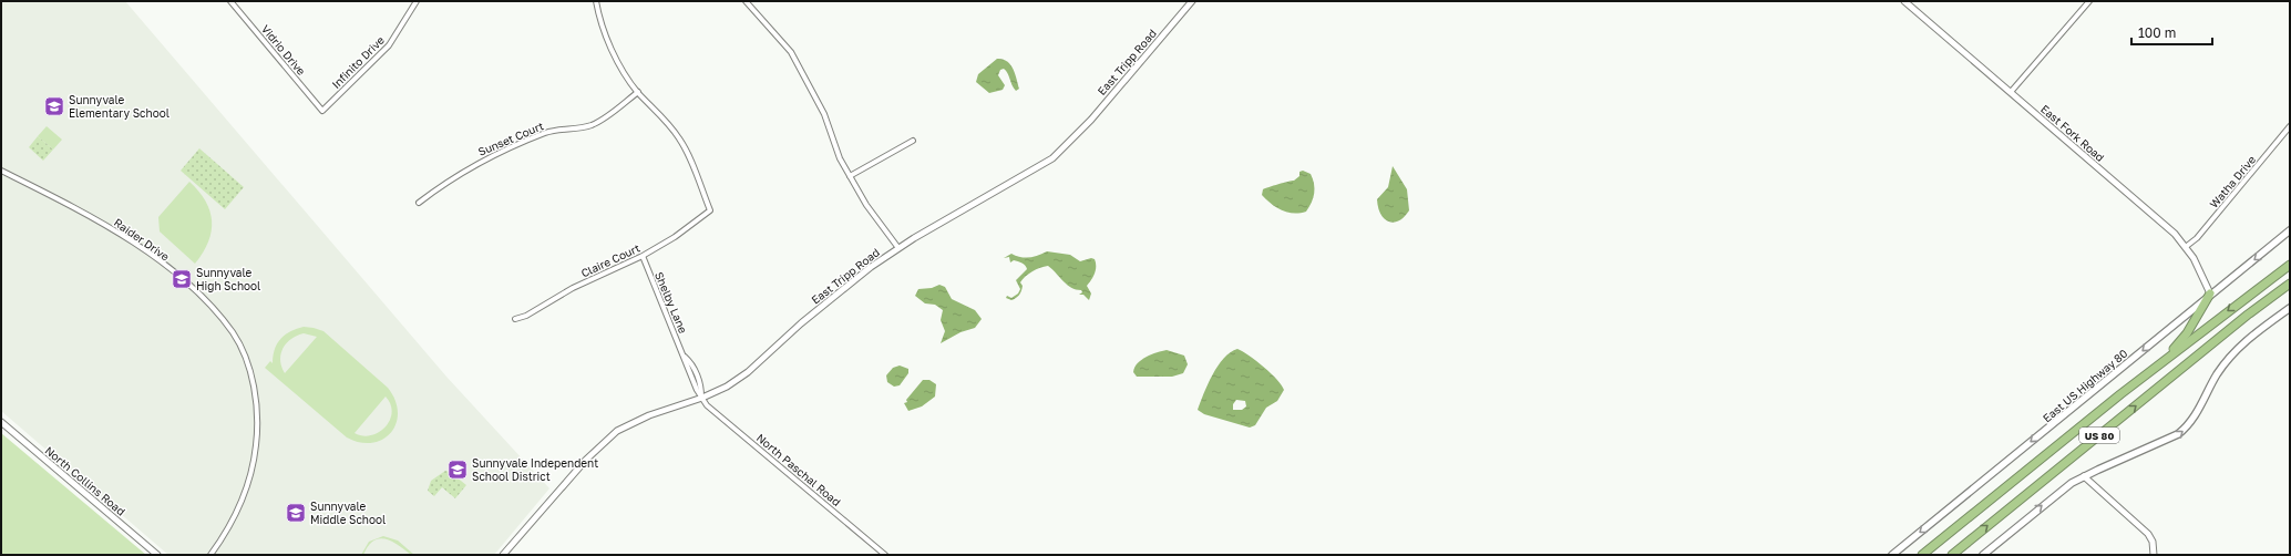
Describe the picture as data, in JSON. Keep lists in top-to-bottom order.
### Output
{
  "streets": {
    "highway": ["US 80"],
    "main road": ["East US Highway 80"],
    "street": [
      "Vidrio Drive",
      "Infinito Drive",
      "East Tripp Road",
      "East Fork Road",
      "Sunset Court",
      "Watha Drive",
      "Raider Drive",
      "Claire Court",
      "Shelby Lane",
      "North Paschal Road",
      "North Collins Road"
    ]
  },
  "crossings": [
    ["Vidrio Drive", "Infinito Drive"],
    ["East Tripp Road", "Shelby Lane"],
    ["East Tripp Road", "North Paschal Road"],
    ["East Fork Road", "Watha Drive"],
    ["East Fork Road", "East US Highway 80"],
    ["Sunset Court", "Claire Court"],
    ["Claire Court", "Shelby Lane"],
    ["Shelby Lane", "North Paschal Road"]
  ],
  "one_way": ["East US Highway 80"],
  "places": {
    "school or university": [
      "Sunnyvale Elementary School",
      "Sunnyvale High School",
      "Sunnyvale Independent School District",
      "Sunnyvale Middle School"
    ]
  },
  "scale_bar": "100 m"
}
